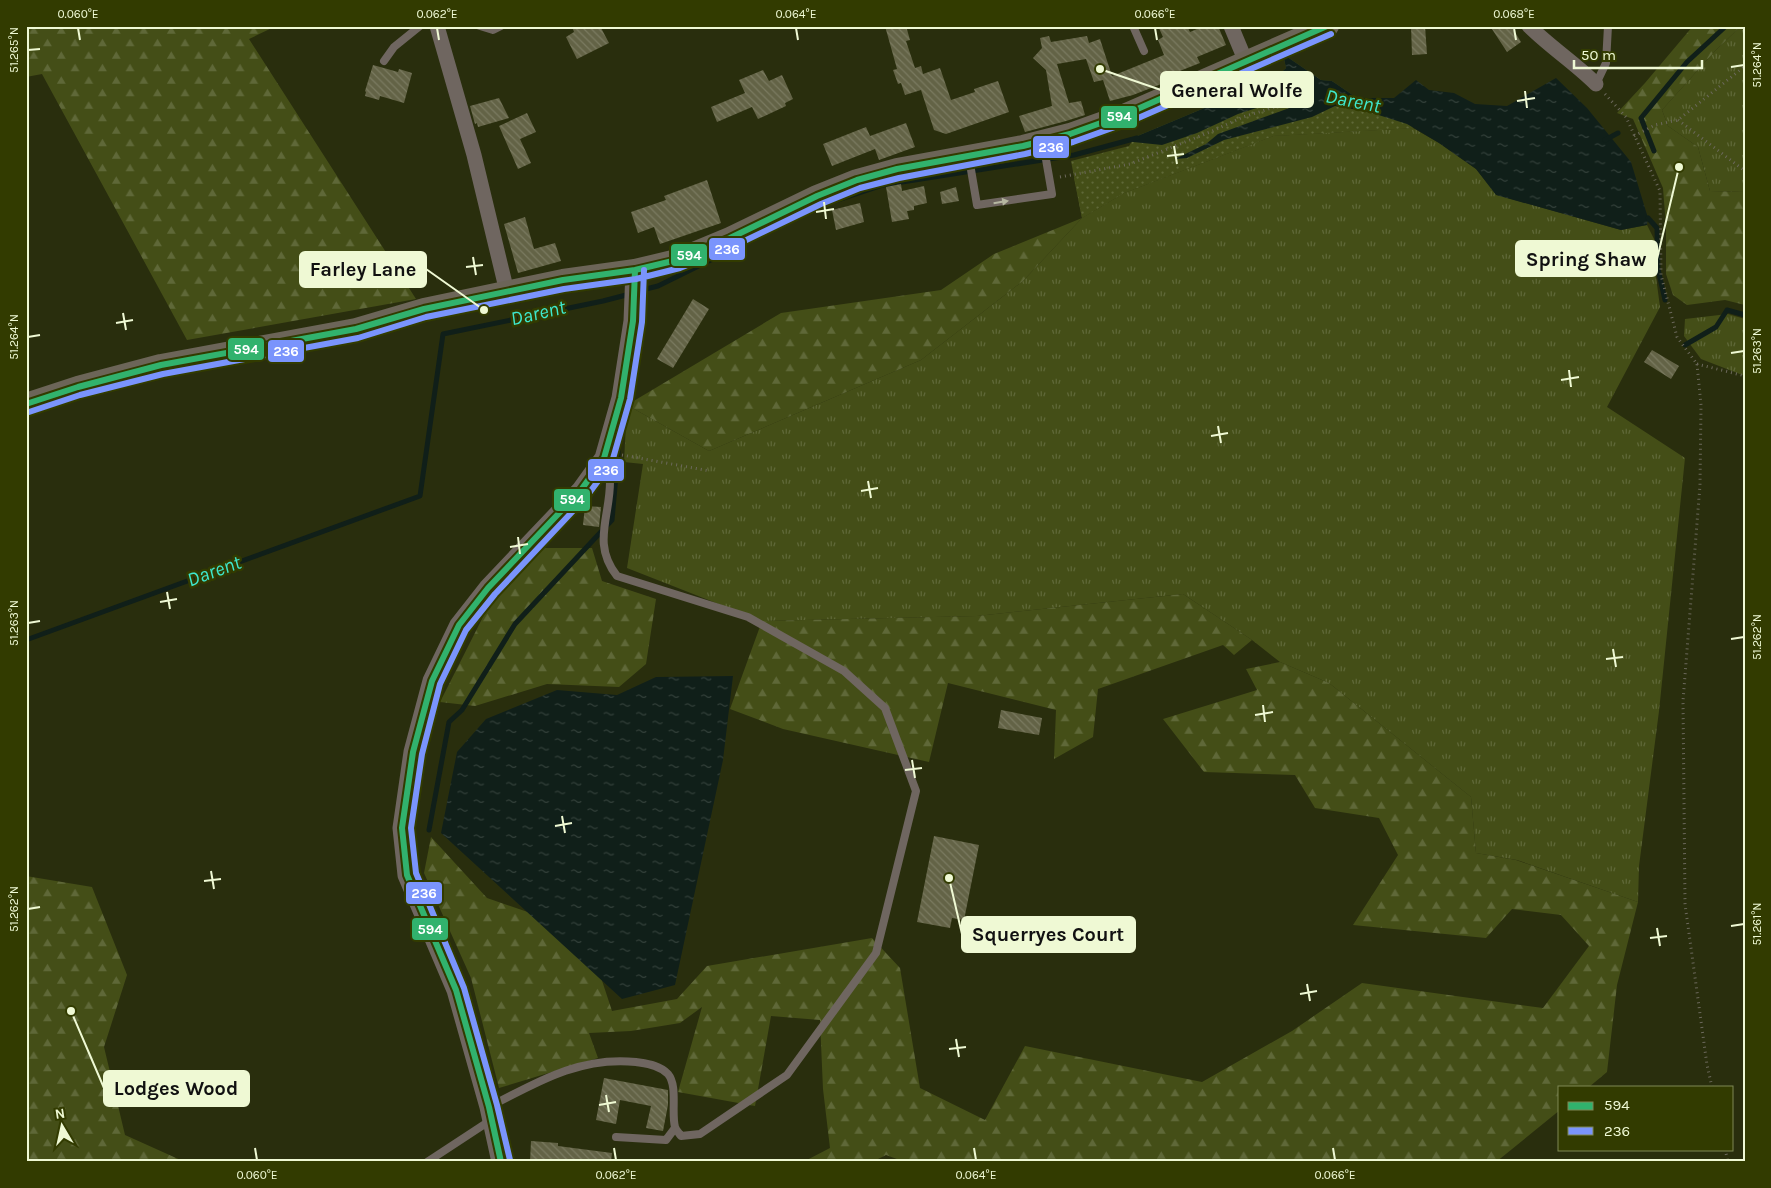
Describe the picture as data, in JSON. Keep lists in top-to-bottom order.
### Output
{
  "water": ["Darent"],
  "places": [
    "General Wolfe",
    "Spring Shaw",
    "Farley Lane",
    "Squerryes Court",
    "Lodges Wood"
  ],
  "lines": ["transit line 594", "transit line 236"],
  "legend": ["594", "236"],
  "scale_bar": "50 m",
  "north": "top",
  "coordinates": [
    "0.060°E",
    "0.062°E",
    "0.064°E",
    "0.066°E",
    "0.068°E",
    "51.265°N",
    "51.264°N",
    "51.263°N",
    "51.262°N",
    "51.261°N"
  ]
}
